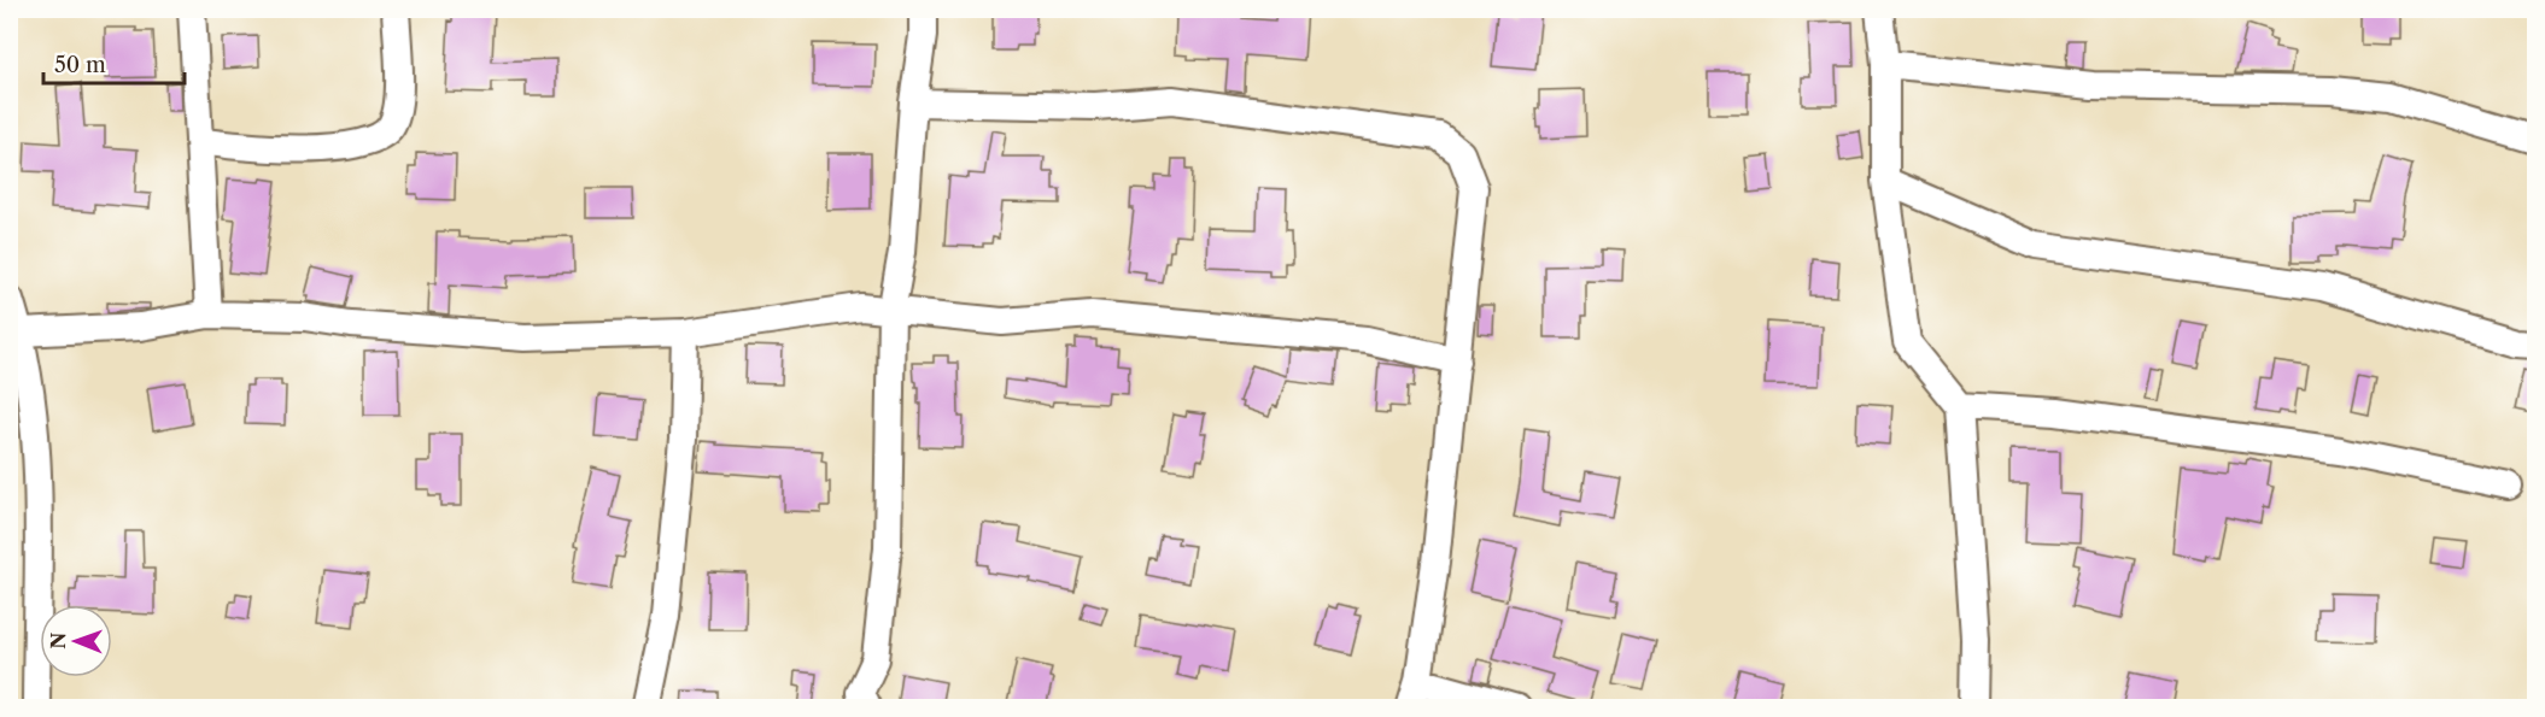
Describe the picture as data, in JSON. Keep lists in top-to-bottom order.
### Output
{
  "scale_bar": "50 m",
  "north": "left"
}
